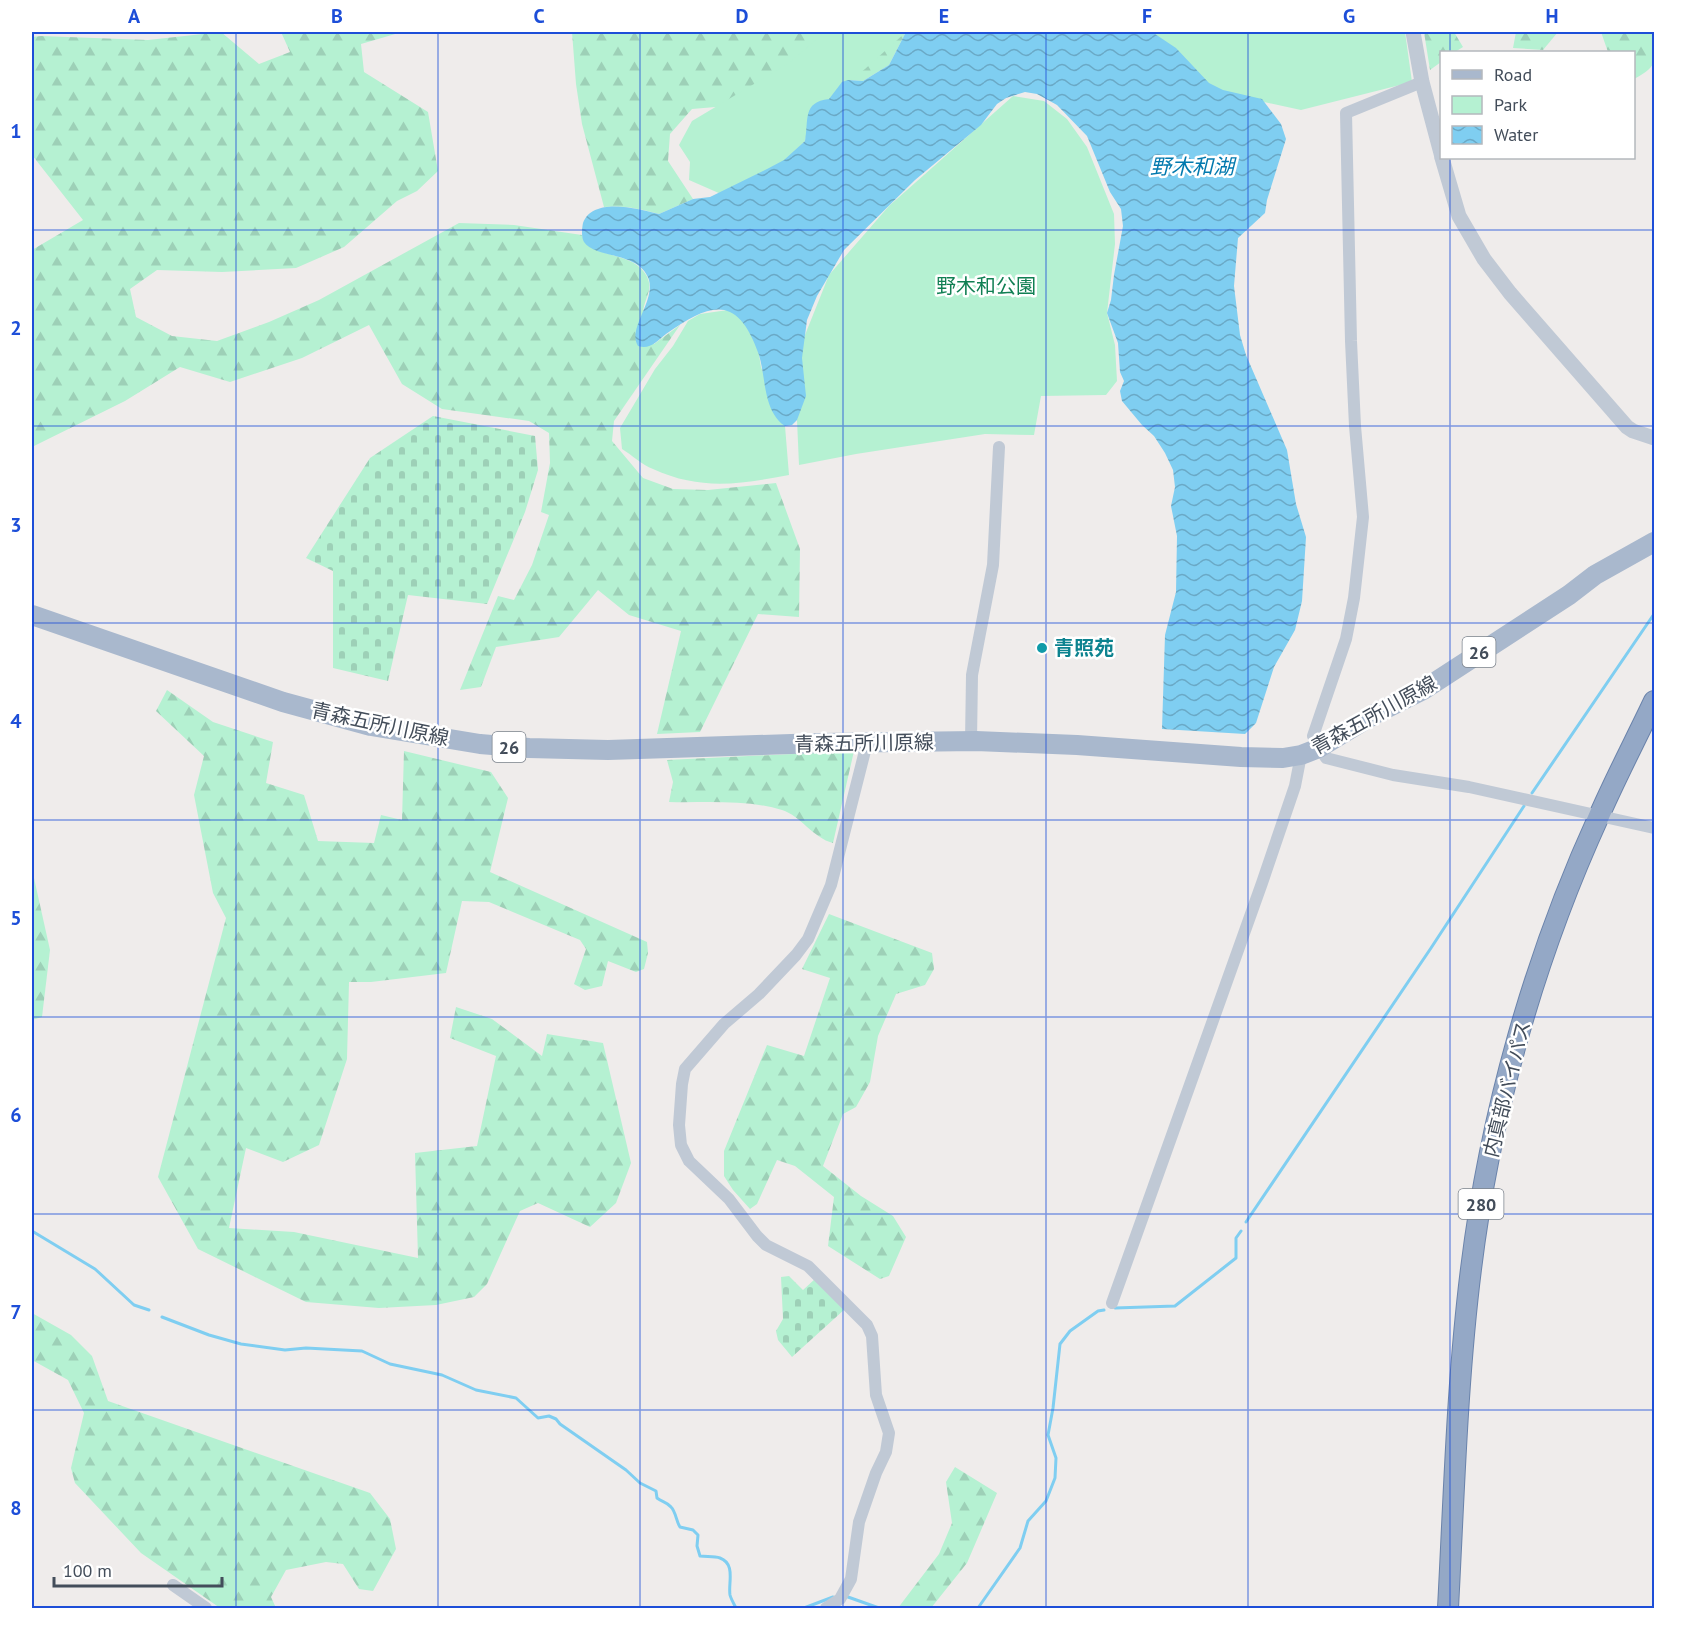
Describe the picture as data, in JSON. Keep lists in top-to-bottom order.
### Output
{
  "streets": {
    "highway": ["内真部バイパス", "280"],
    "main road": ["26", "青森五所川原線"]
  },
  "water": ["野木和湖"],
  "parks": ["野木和公園"],
  "places": ["青照苑"],
  "legend": ["Road", "Park", "Water"],
  "scale_bar": "100 m",
  "grid": {
    "columns": [
      "A",
      "B",
      "C",
      "D",
      "E",
      "F",
      "G",
      "H"
    ],
    "rows": [
      "1",
      "2",
      "3",
      "4",
      "5",
      "6",
      "7",
      "8"
    ]
  }
}
